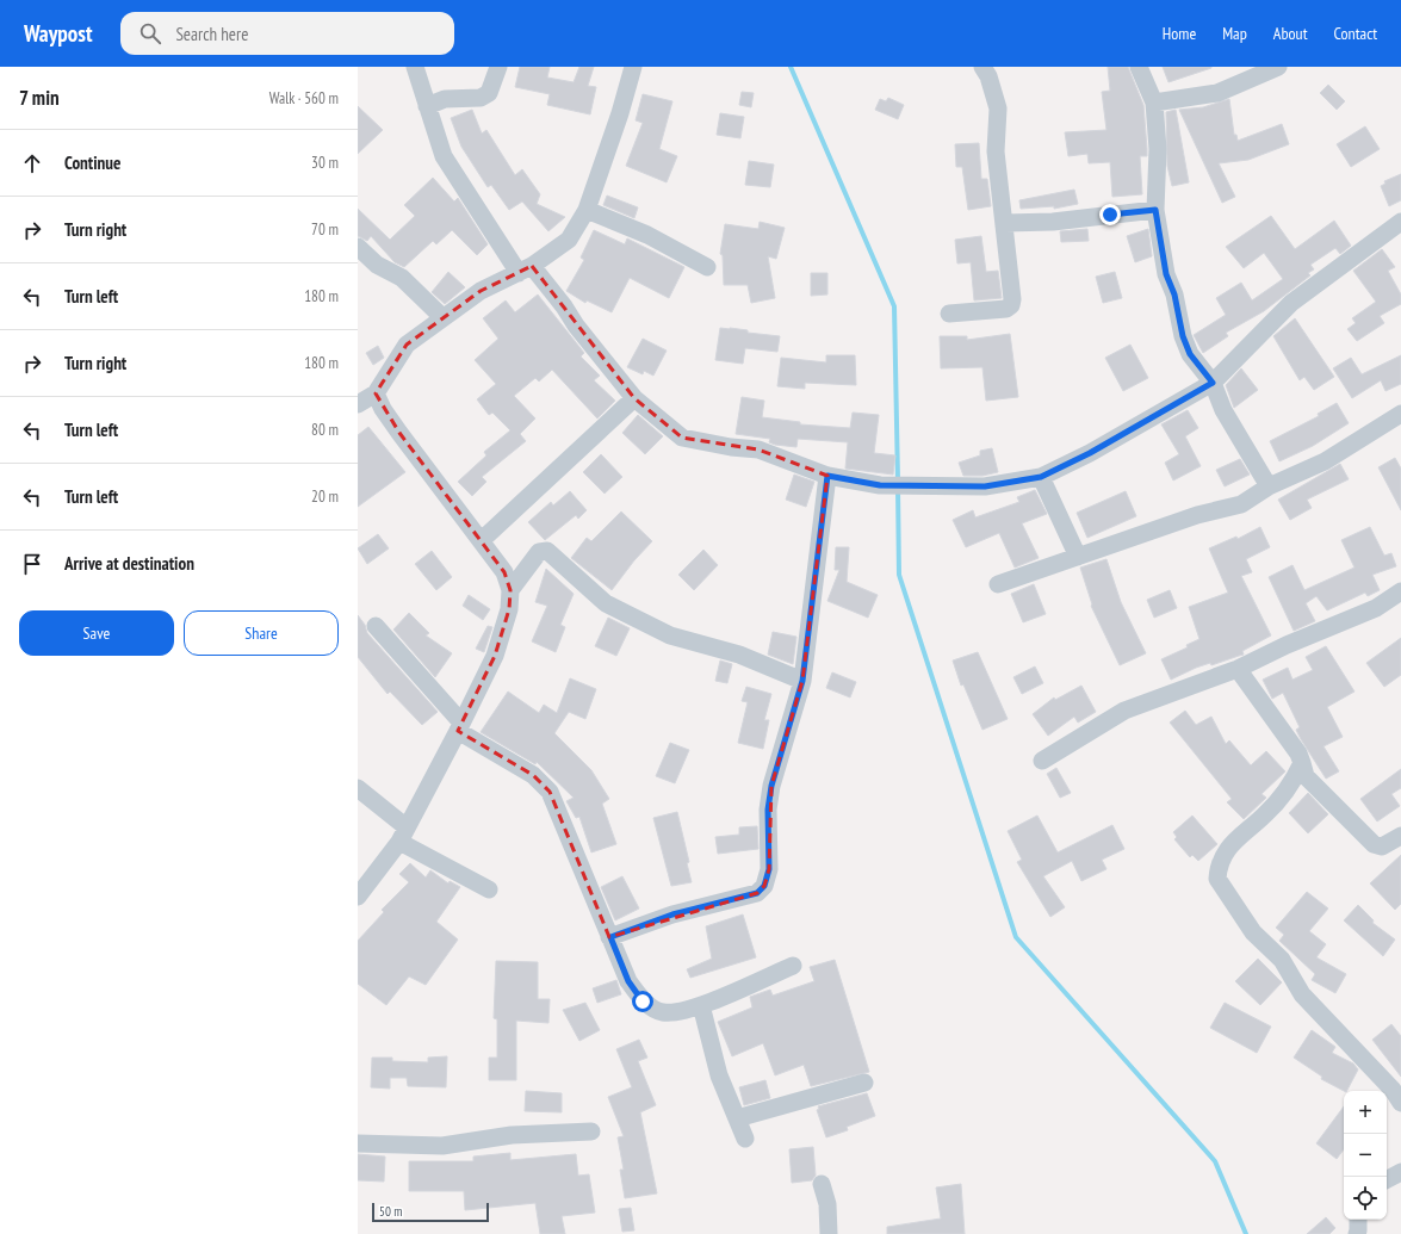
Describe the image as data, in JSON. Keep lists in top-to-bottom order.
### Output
{
  "scale_bar": "50 m",
  "page": {
    "header": "Waypost",
    "search": "Search here",
    "nav": [
      "Home",
      "Map",
      "About",
      "Contact"
    ],
    "heading": ["7 min", "Walk · 560 m"],
    "list": [
      ["Continue", "30 m"],
      ["Turn right", "70 m"],
      ["Turn left", "180 m"],
      ["Turn right", "180 m"],
      ["Turn left", "80 m"],
      ["Turn left", "20 m"],
      "Arrive at destination"
    ],
    "buttons": ["Save", "Share"],
    "map_buttons": ["+", "−"],
    "scale": "50 m"
  }
}
